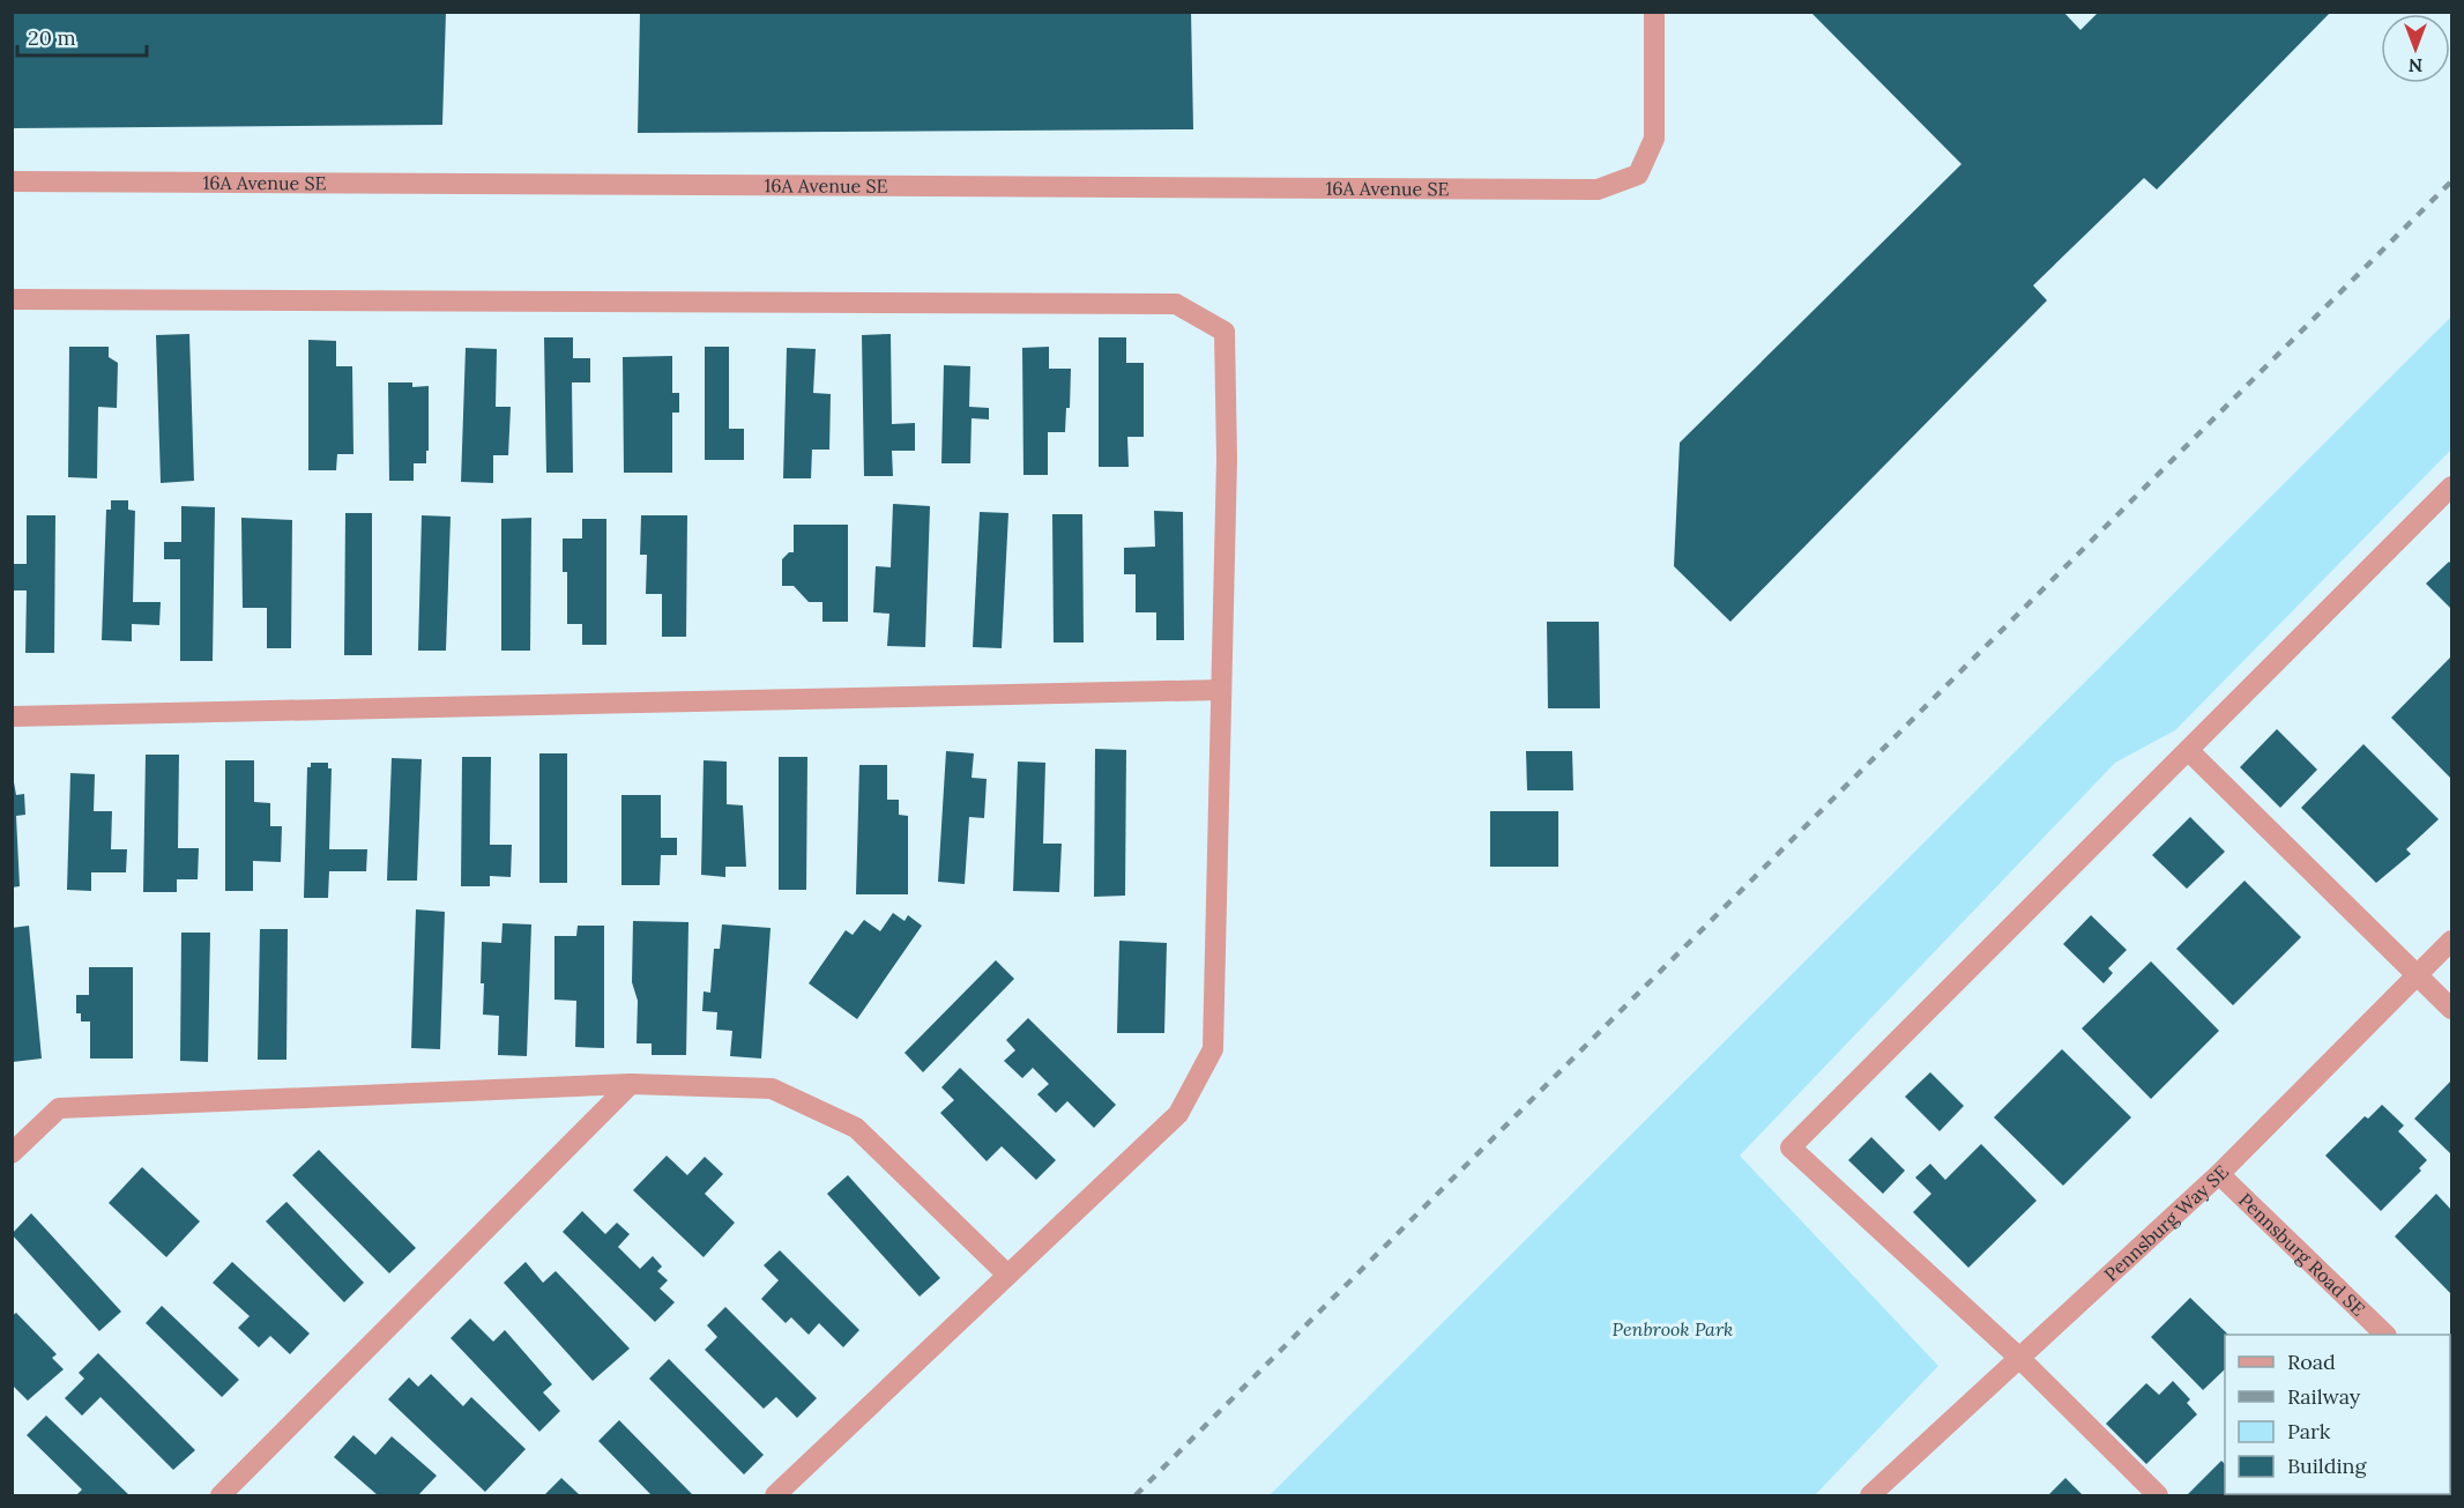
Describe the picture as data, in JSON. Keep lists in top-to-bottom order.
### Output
{
  "streets": {
    "street": ["16A Avenue SE", "Pennsburg Way SE", "Pennsburg Road SE"]
  },
  "crossings": [
    ["Pennsburg Way SE", "Pennsburg Road SE"]
  ],
  "parks": ["Penbrook Park"],
  "legend": [
    "Road",
    "Railway",
    "Park",
    "Building"
  ],
  "scale_bar": "20 m",
  "north": "bottom"
}
